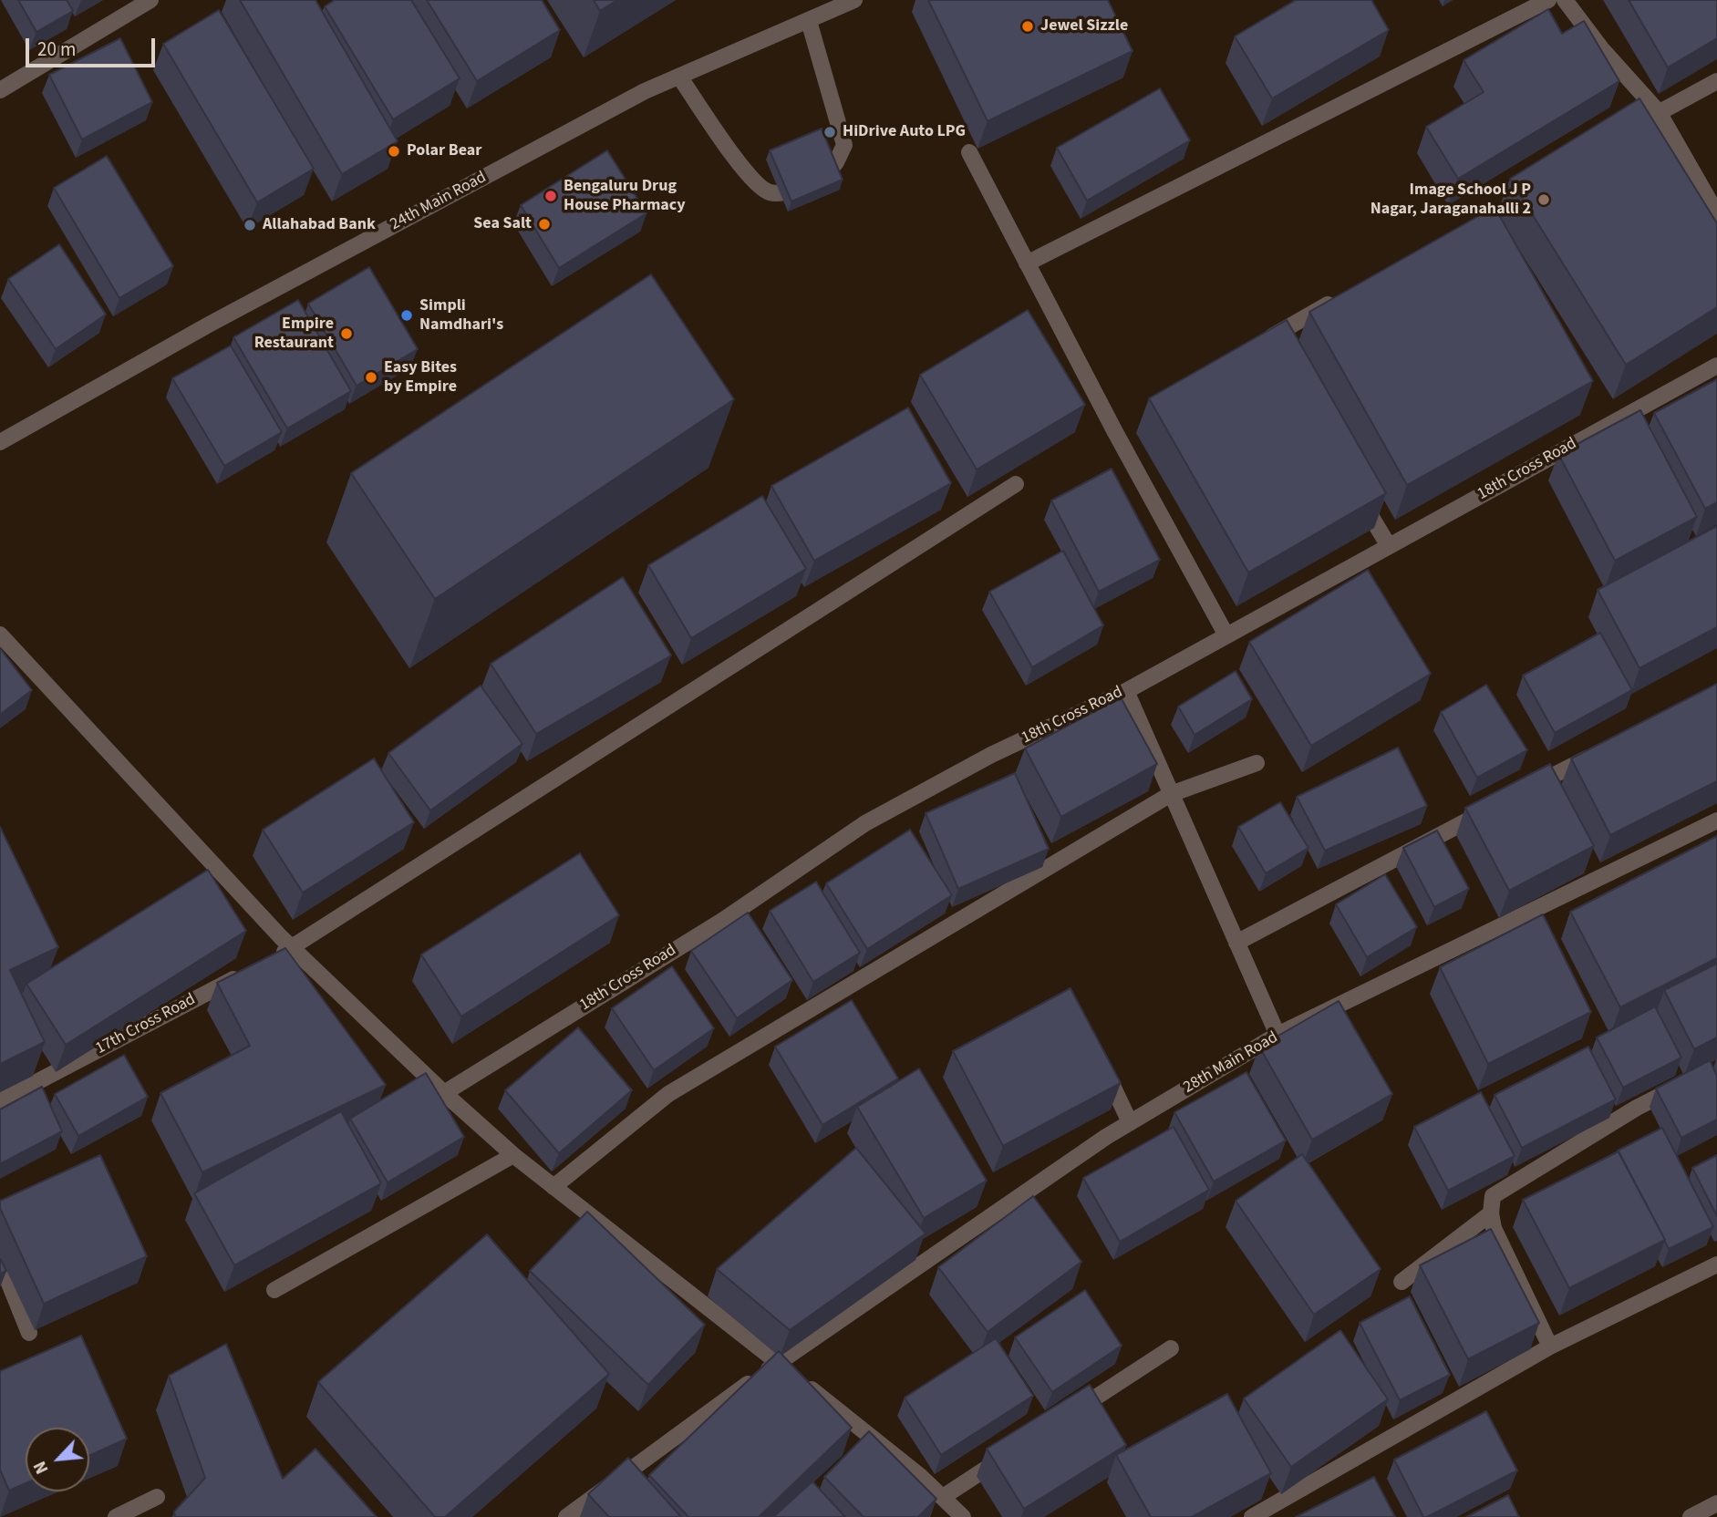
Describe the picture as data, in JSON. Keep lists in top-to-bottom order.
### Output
{
  "streets": {
    "street": [
      "24th Main Road",
      "18th Cross Road",
      "17th Cross Road",
      "28th Main Road"
    ]
  },
  "places": [
    "Jewel Sizzle",
    "HiDrive Auto LPG",
    "Polar Bear",
    "Bengaluru Drug House Pharmacy",
    "Image School J P Nagar, Jaraganahalli 2",
    "Sea Salt",
    "Allahabad Bank",
    "Simpli Namdhari's",
    "Empire Restaurant",
    "Easy Bites by Empire"
  ],
  "scale_bar": "20 m",
  "north": "bottom left"
}
